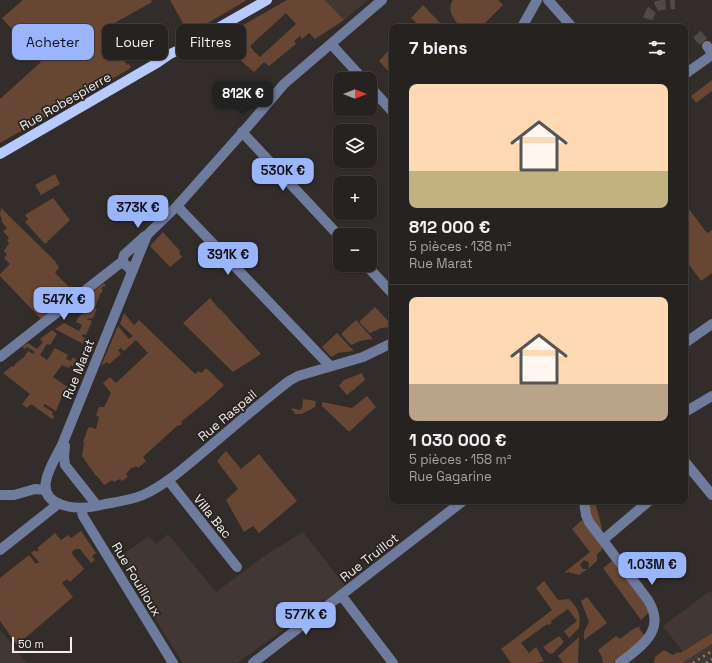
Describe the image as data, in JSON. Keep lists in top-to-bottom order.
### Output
{
  "streets": {
    "main road": ["Rue Robespierre"],
    "street": [
      "Rue Marat",
      "Rue Raspail",
      "Villa Bac",
      "Rue Truillot",
      "Rue Fouilloux"
    ]
  },
  "crossings": [
    ["Rue Raspail", "Villa Bac"],
    ["Rue Raspail", "Rue Fouilloux"]
  ],
  "scale_bar": "50 m",
  "north": "right",
  "page": {
    "chip": ["Acheter", "Louer", "Filtres"],
    "heading": "7 biens",
    "map_buttons": ["+", "−"],
    "list": [
      {
        "name": "812 000 €",
        "note": "5 pièces · 138 m² · Rue Marat"
      },
      {
        "name": "1 030 000 €",
        "note": "5 pièces · 158 m² · Rue Gagarine"
      }
    ],
    "price": [
      "812K €",
      "530K €",
      "373K €",
      "391K €",
      "547K €",
      "1.03M €",
      "577K €"
    ],
    "scale": "50 m"
  }
}
